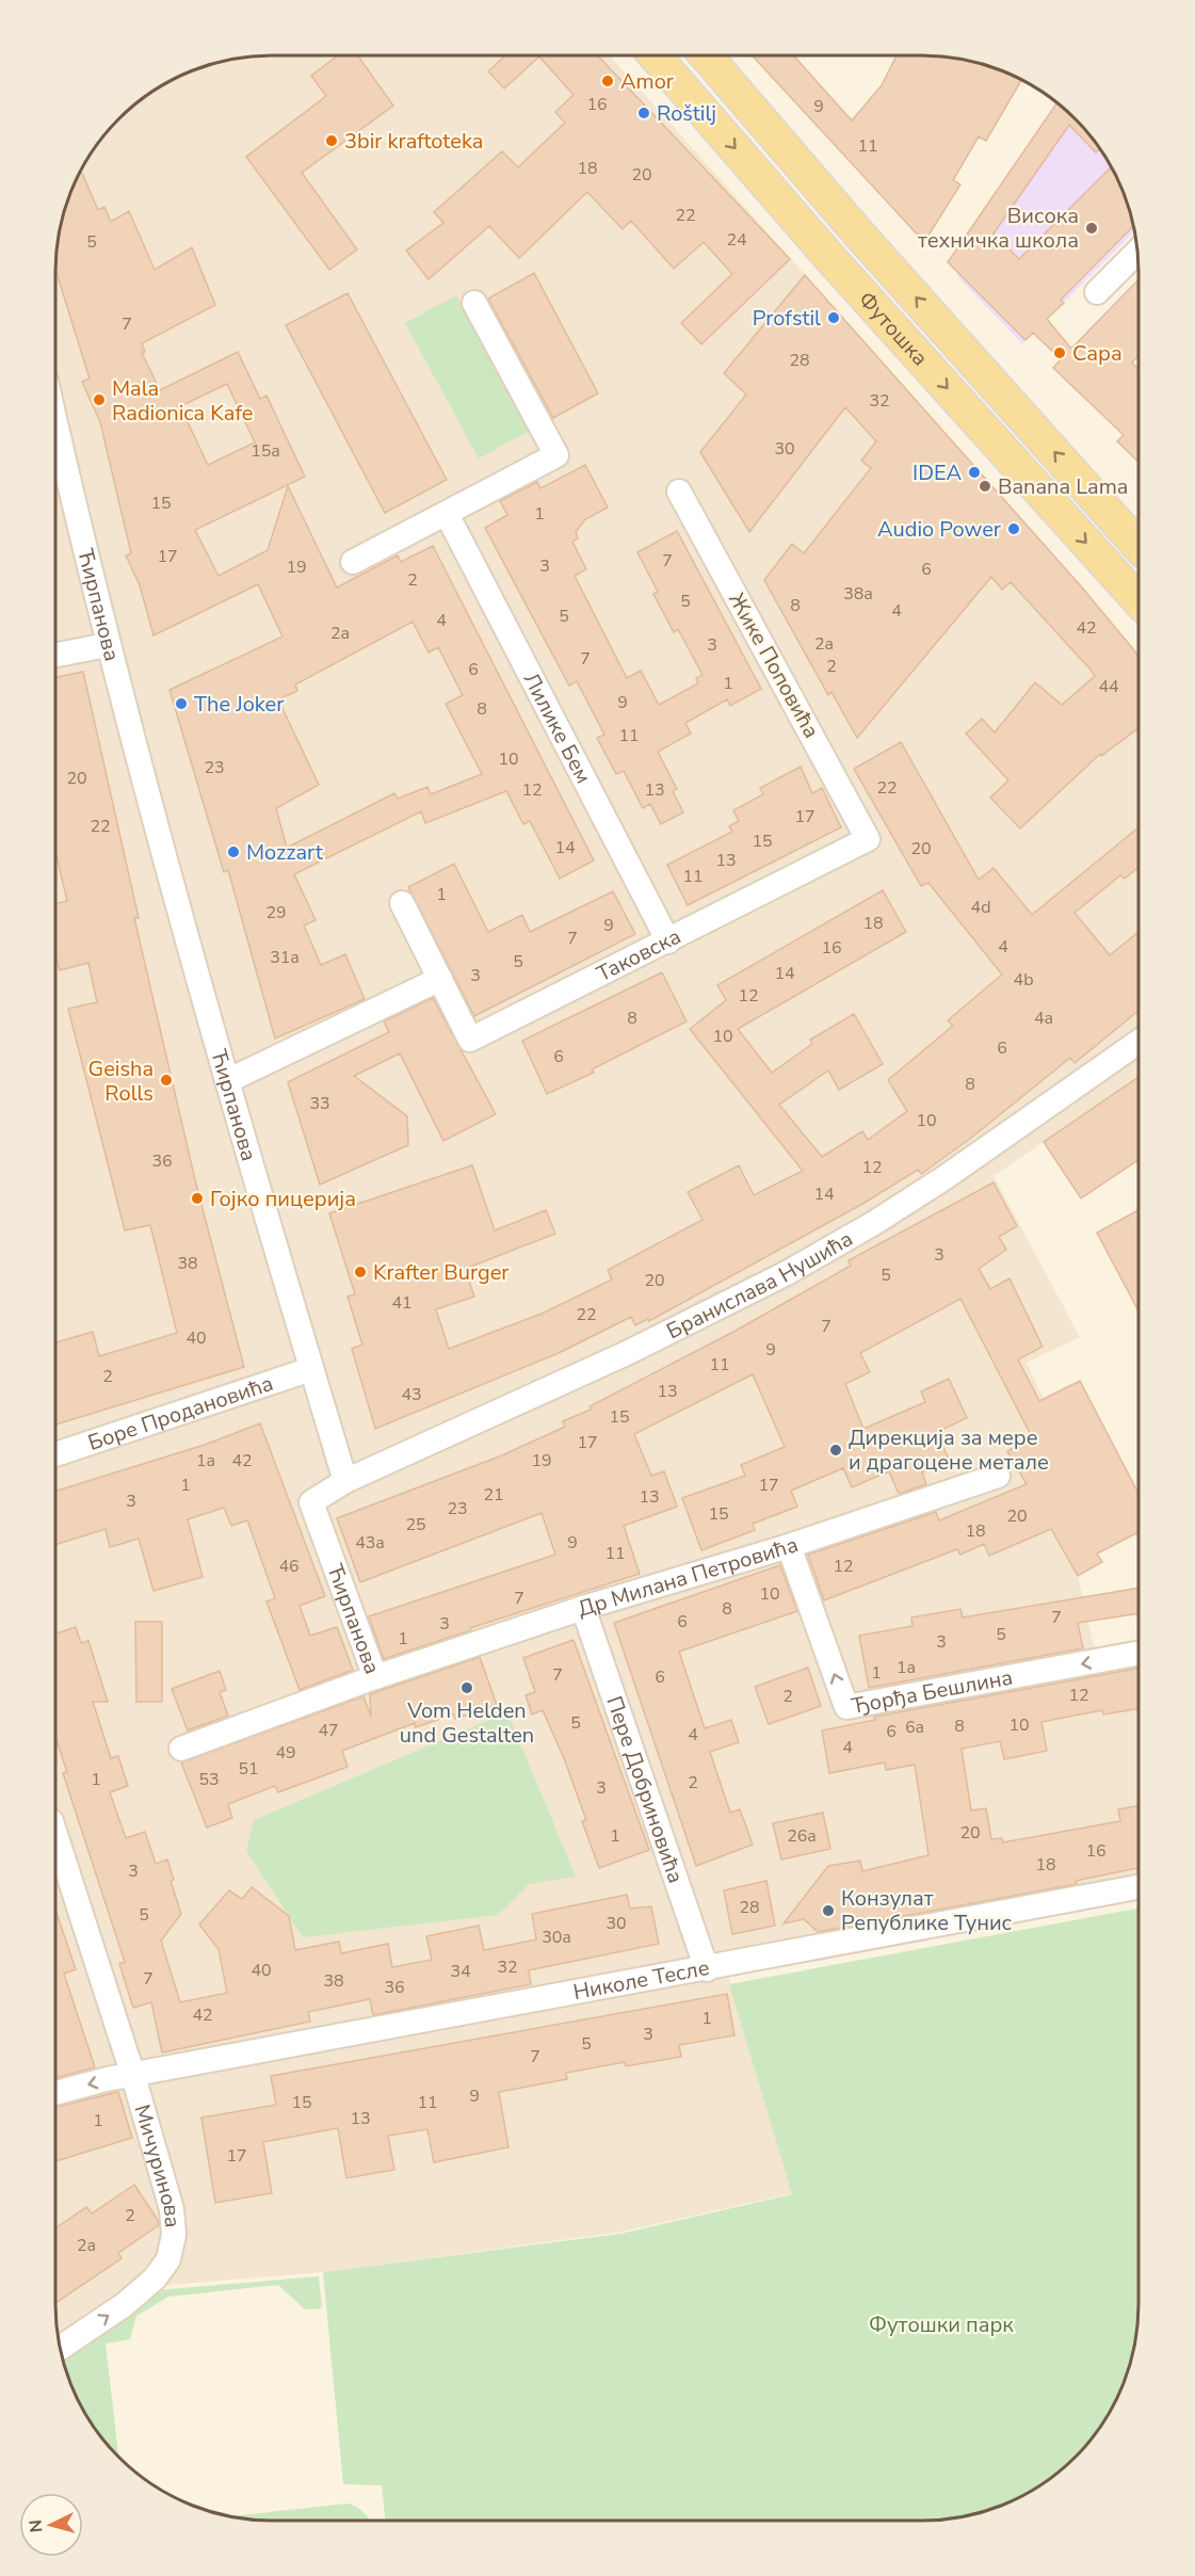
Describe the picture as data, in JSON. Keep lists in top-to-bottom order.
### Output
{
  "streets": {
    "main road": ["Футошка"],
    "street": [
      "Ћирпанова",
      "Жике Поповића",
      "Лилике Бем",
      "Таковска",
      "Бранислава Нушића",
      "Боре Продановића",
      "Др Милана Петровића",
      "Ђорђа Бешлина",
      "Пере Добриновића",
      "Николе Тесле",
      "Мичуринова"
    ]
  },
  "crossings": [
    ["Ћирпанова", "Бранислава Нушића"],
    ["Ћирпанова", "Боре Продановића"],
    ["Ћирпанова", "Др Милана Петровића"],
    ["Жике Поповића", "Таковска"],
    ["Лилике Бем", "Таковска"],
    ["Др Милана Петровића", "Ђорђа Бешлина"],
    ["Др Милана Петровића", "Пере Добриновића"],
    ["Пере Добриновића", "Николе Тесле"],
    ["Николе Тесле", "Мичуринова"]
  ],
  "one_way": ["Мичуринова"],
  "parks": ["Футошки парк"],
  "places": [
    "Amor",
    "Roštilj",
    "3bir kraftoteka",
    "Висока техничка школа",
    "Profstil",
    "Сара",
    "Mala Radionica Kafe",
    "IDEA",
    "Banana Lama",
    "Audio Power",
    "The Joker",
    "Mozzart",
    "Geisha Rolls",
    "Гојко пицерија",
    "Krafter Burger",
    "Дирекција за мере и драгоцене метале",
    "Vom Helden und Gestalten",
    "Конзулат Републике Тунис"
  ],
  "house_numbers": [
    "16",
    "9",
    "11",
    "18",
    "20",
    "22",
    "24",
    "5",
    "7",
    "28",
    "32",
    "30",
    "15a",
    "15",
    "1",
    "17",
    "7",
    "3",
    "19",
    "6",
    "2",
    "38a",
    "5",
    "8",
    "4",
    "5",
    "4",
    "42",
    "2a",
    "2a",
    "3",
    "7",
    "2",
    "6",
    "1",
    "44",
    "9",
    "8",
    "11",
    "10",
    "23",
    "20",
    "22",
    "12",
    "13",
    "17",
    "22",
    "15",
    "14",
    "20",
    "13",
    "11",
    "1",
    "4d",
    "29",
    "18",
    "9",
    "7",
    "4",
    "16",
    "31a",
    "5",
    "14",
    "3",
    "4b",
    "12",
    "8",
    "4a",
    "10",
    "6",
    "6",
    "8",
    "33",
    "10",
    "36",
    "12",
    "14",
    "3",
    "38",
    "5",
    "20",
    "41",
    "22",
    "7",
    "40",
    "9",
    "11",
    "2",
    "13",
    "43",
    "15",
    "17",
    "1a",
    "42",
    "19",
    "1",
    "17",
    "21",
    "13",
    "3",
    "23",
    "15",
    "20",
    "25",
    "18",
    "43a",
    "9",
    "11",
    "46",
    "12",
    "10",
    "7",
    "8",
    "7",
    "6",
    "3",
    "5",
    "1",
    "3",
    "1a",
    "1",
    "7",
    "6",
    "12",
    "2",
    "5",
    "10",
    "8",
    "6a",
    "47",
    "6",
    "4",
    "4",
    "49",
    "51",
    "1",
    "53",
    "2",
    "3",
    "20",
    "1",
    "26a",
    "16",
    "18",
    "3",
    "28",
    "5",
    "30",
    "30a",
    "32",
    "40",
    "34",
    "7",
    "38",
    "36",
    "42",
    "1",
    "3",
    "5",
    "7",
    "9",
    "15",
    "11",
    "13",
    "1",
    "17",
    "2",
    "2a"
  ],
  "north": "left"
}
